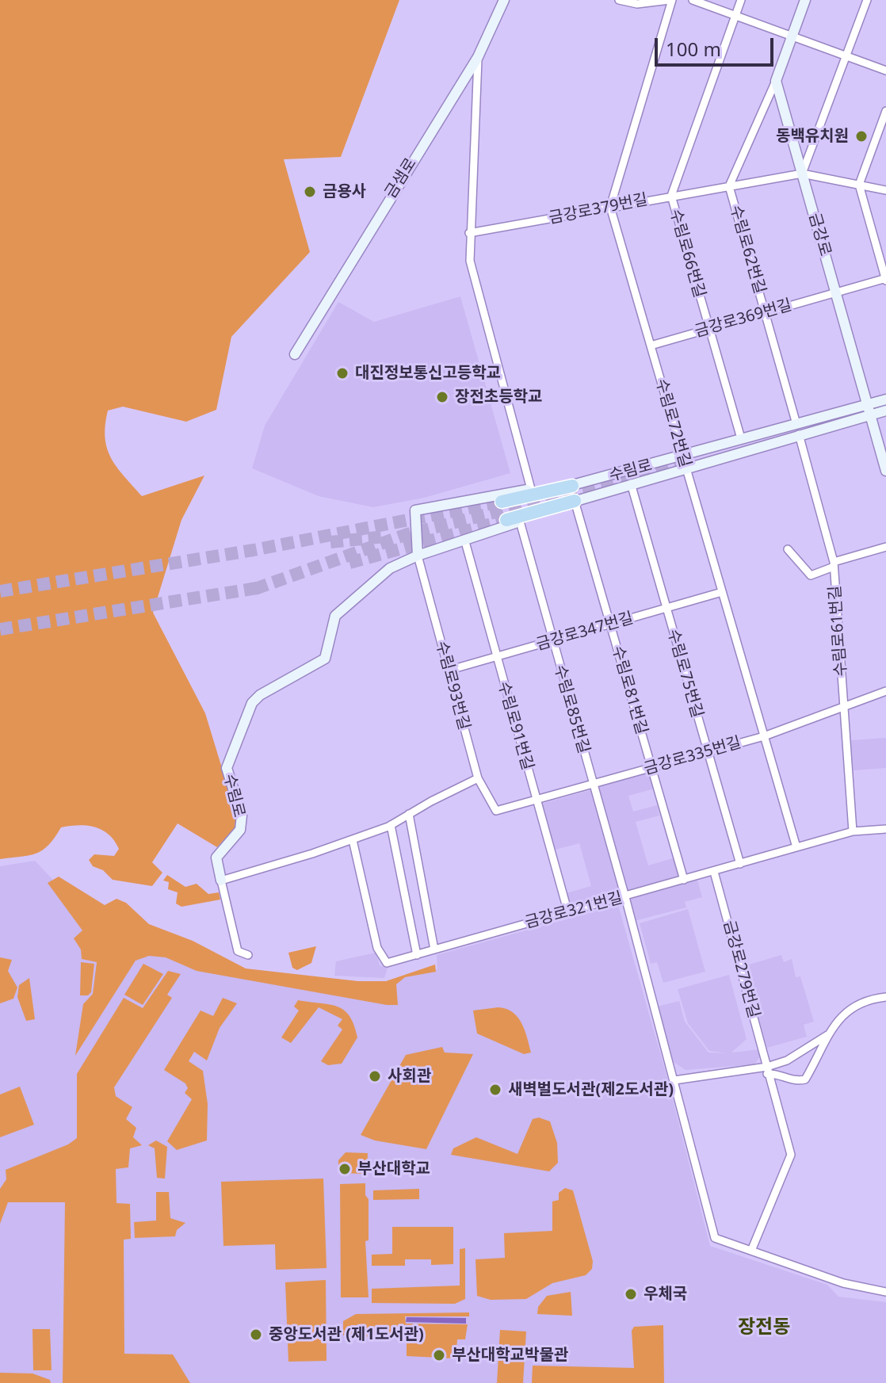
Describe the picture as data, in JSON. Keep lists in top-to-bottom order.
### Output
{
  "streets": {
    "main road": ["금샘로", "금강로", "수림로"],
    "street": [
      "금강로379번길",
      "수림로62번길",
      "수림로66번길",
      "금강로369번길",
      "수림로72번길",
      "수림로61번길",
      "금강로347번길",
      "수림로75번길",
      "수림로93번길",
      "수림로81번길",
      "수림로85번길",
      "수림로91번길",
      "금강로335번길",
      "금강로321번길",
      "금강로279번길"
    ]
  },
  "crossings": [
    ["금강로379번길", "금강로"],
    ["금강로379번길", "수림로62번길"],
    ["금강로379번길", "수림로66번길"],
    ["금강로379번길", "수림로72번길"],
    ["금강로", "수림로62번길"],
    ["금강로", "금강로369번길"],
    ["금강로", "수림로"],
    ["수림로62번길", "금강로369번길"],
    ["수림로62번길", "수림로"],
    ["수림로62번길", "수림로61번길"],
    ["수림로66번길", "금강로369번길"],
    ["수림로66번길", "수림로"],
    ["금강로369번길", "수림로72번길"],
    ["수림로72번길", "수림로"],
    ["수림로72번길", "금강로347번길"],
    ["수림로72번길", "금강로335번길"],
    ["수림로72번길", "금강로321번길"],
    ["수림로", "수림로61번길"],
    ["수림로", "수림로75번길"],
    ["수림로", "수림로93번길"],
    ["수림로", "수림로81번길"],
    ["수림로", "수림로85번길"],
    ["수림로", "수림로91번길"],
    ["수림로61번길", "금강로335번길"],
    ["수림로61번길", "금강로321번길"],
    ["금강로347번길", "수림로75번길"],
    ["금강로347번길", "수림로93번길"],
    ["금강로347번길", "수림로81번길"],
    ["금강로347번길", "수림로85번길"],
    ["금강로347번길", "수림로91번길"],
    ["수림로75번길", "금강로335번길"],
    ["수림로75번길", "금강로321번길"],
    ["수림로93번길", "금강로335번길"],
    ["수림로81번길", "금강로335번길"],
    ["수림로81번길", "금강로321번길"],
    ["수림로85번길", "금강로335번길"],
    ["수림로85번길", "금강로321번길"],
    ["수림로91번길", "금강로335번길"],
    ["수림로91번길", "금강로321번길"],
    ["금강로321번길", "금강로279번길"]
  ],
  "districts": ["장전동"],
  "places": [
    "동백유치원",
    "금용사",
    "대진정보통신고등학교",
    "장전초등학교",
    "사회관",
    "새벽벌도서관(제2도서관)",
    "부산대학교",
    "우체국",
    "중앙도서관 (제1도서관)",
    "부산대학교박물관"
  ],
  "scale_bar": "100 m"
}
